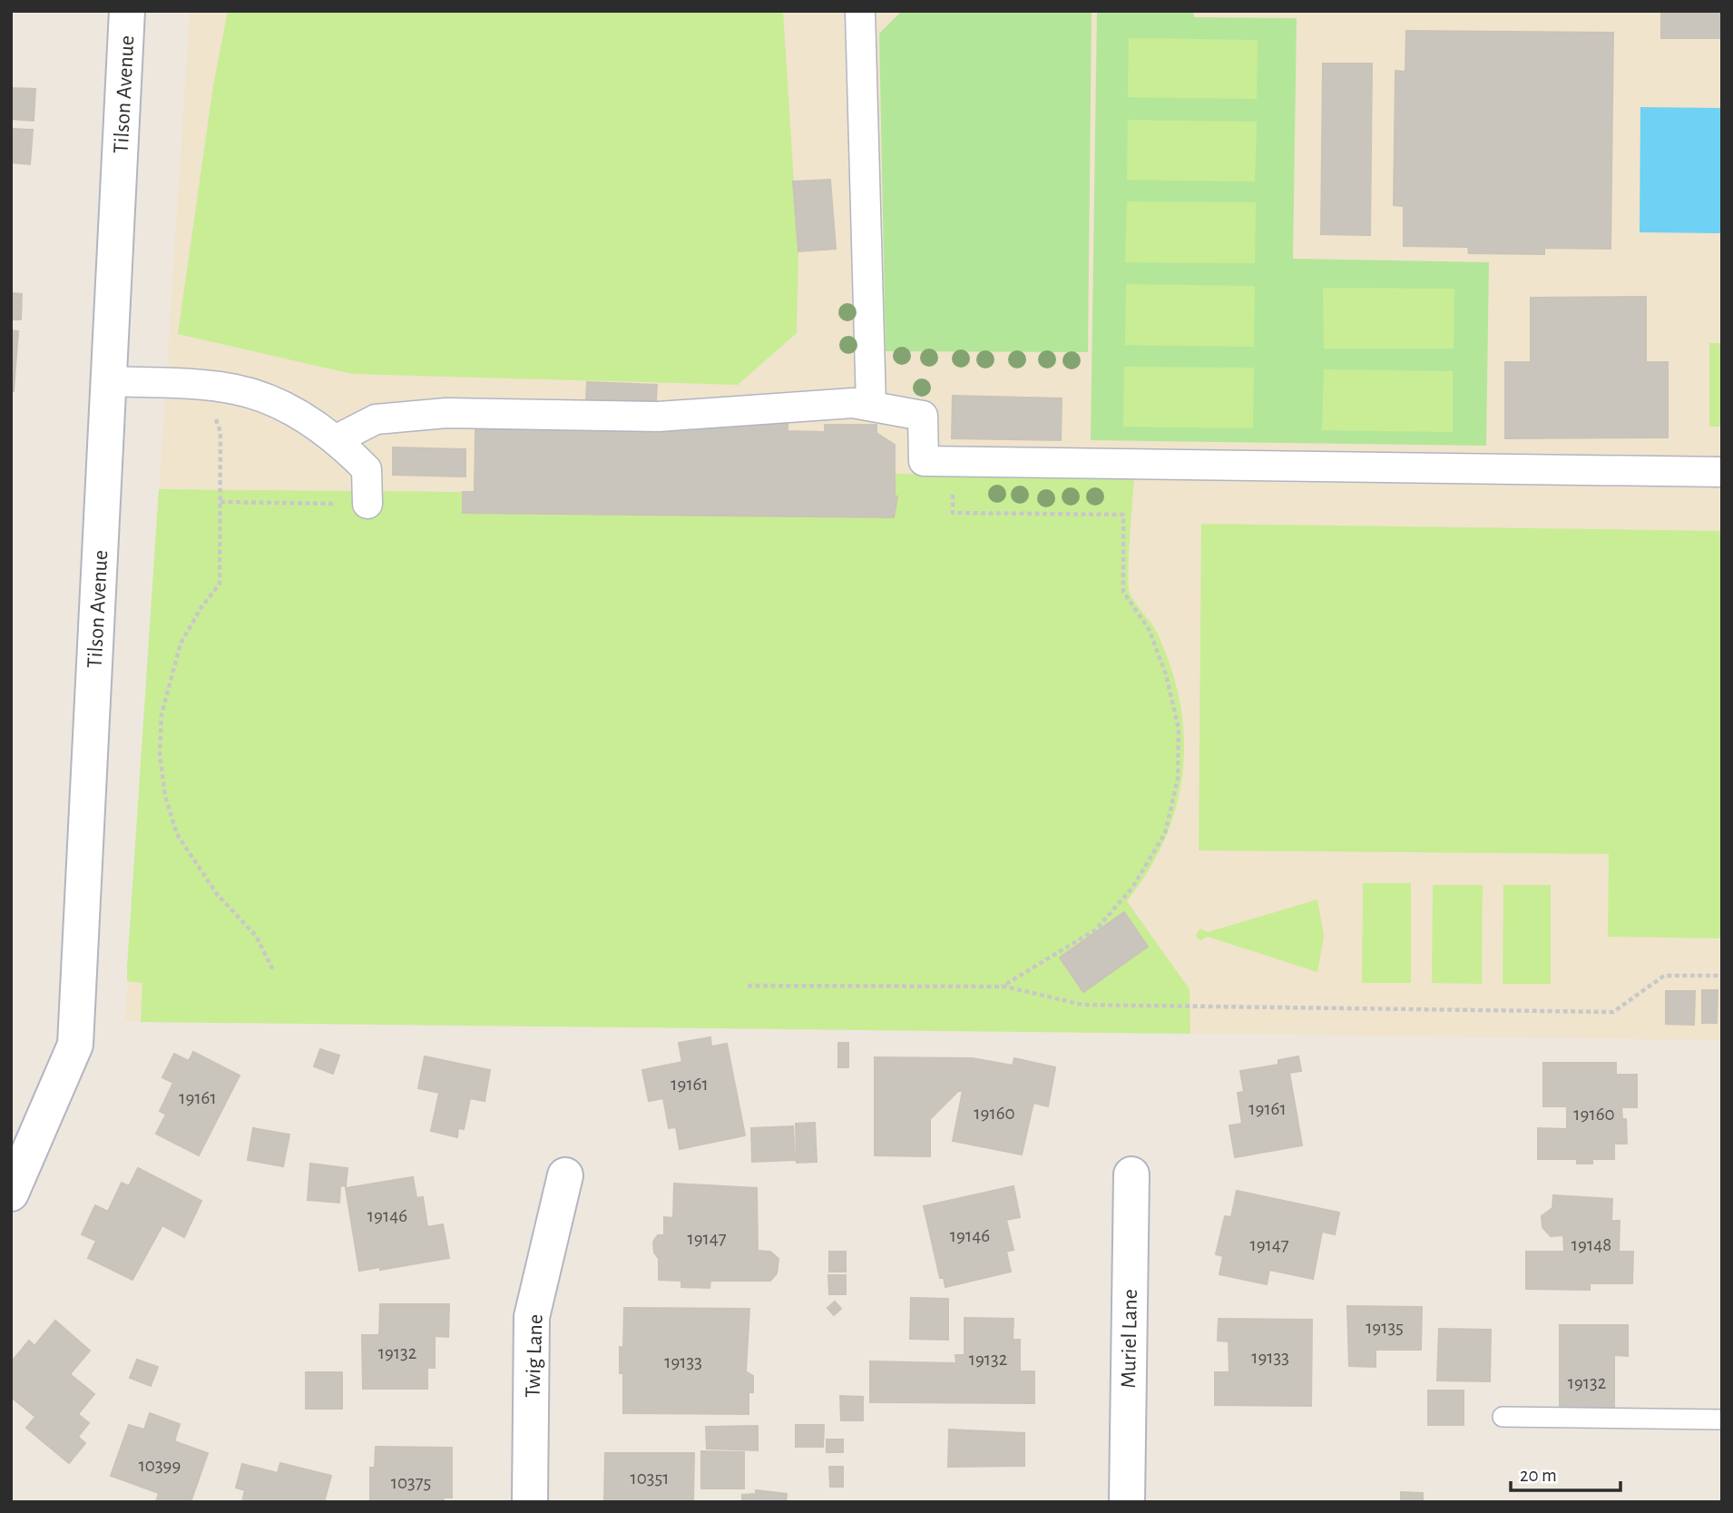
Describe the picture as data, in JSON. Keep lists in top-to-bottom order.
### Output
{
  "streets": {
    "street": ["Tilson Avenue", "Muriel Lane", "Twig Lane"]
  },
  "house_numbers": [
    "19161",
    "19161",
    "19161",
    "19160",
    "19160",
    "19146",
    "19146",
    "19147",
    "19147",
    "19148",
    "19135",
    "19132",
    "19133",
    "19132",
    "19133",
    "19132",
    "10399",
    "10351",
    "10375"
  ],
  "scale_bar": "20 m"
}
